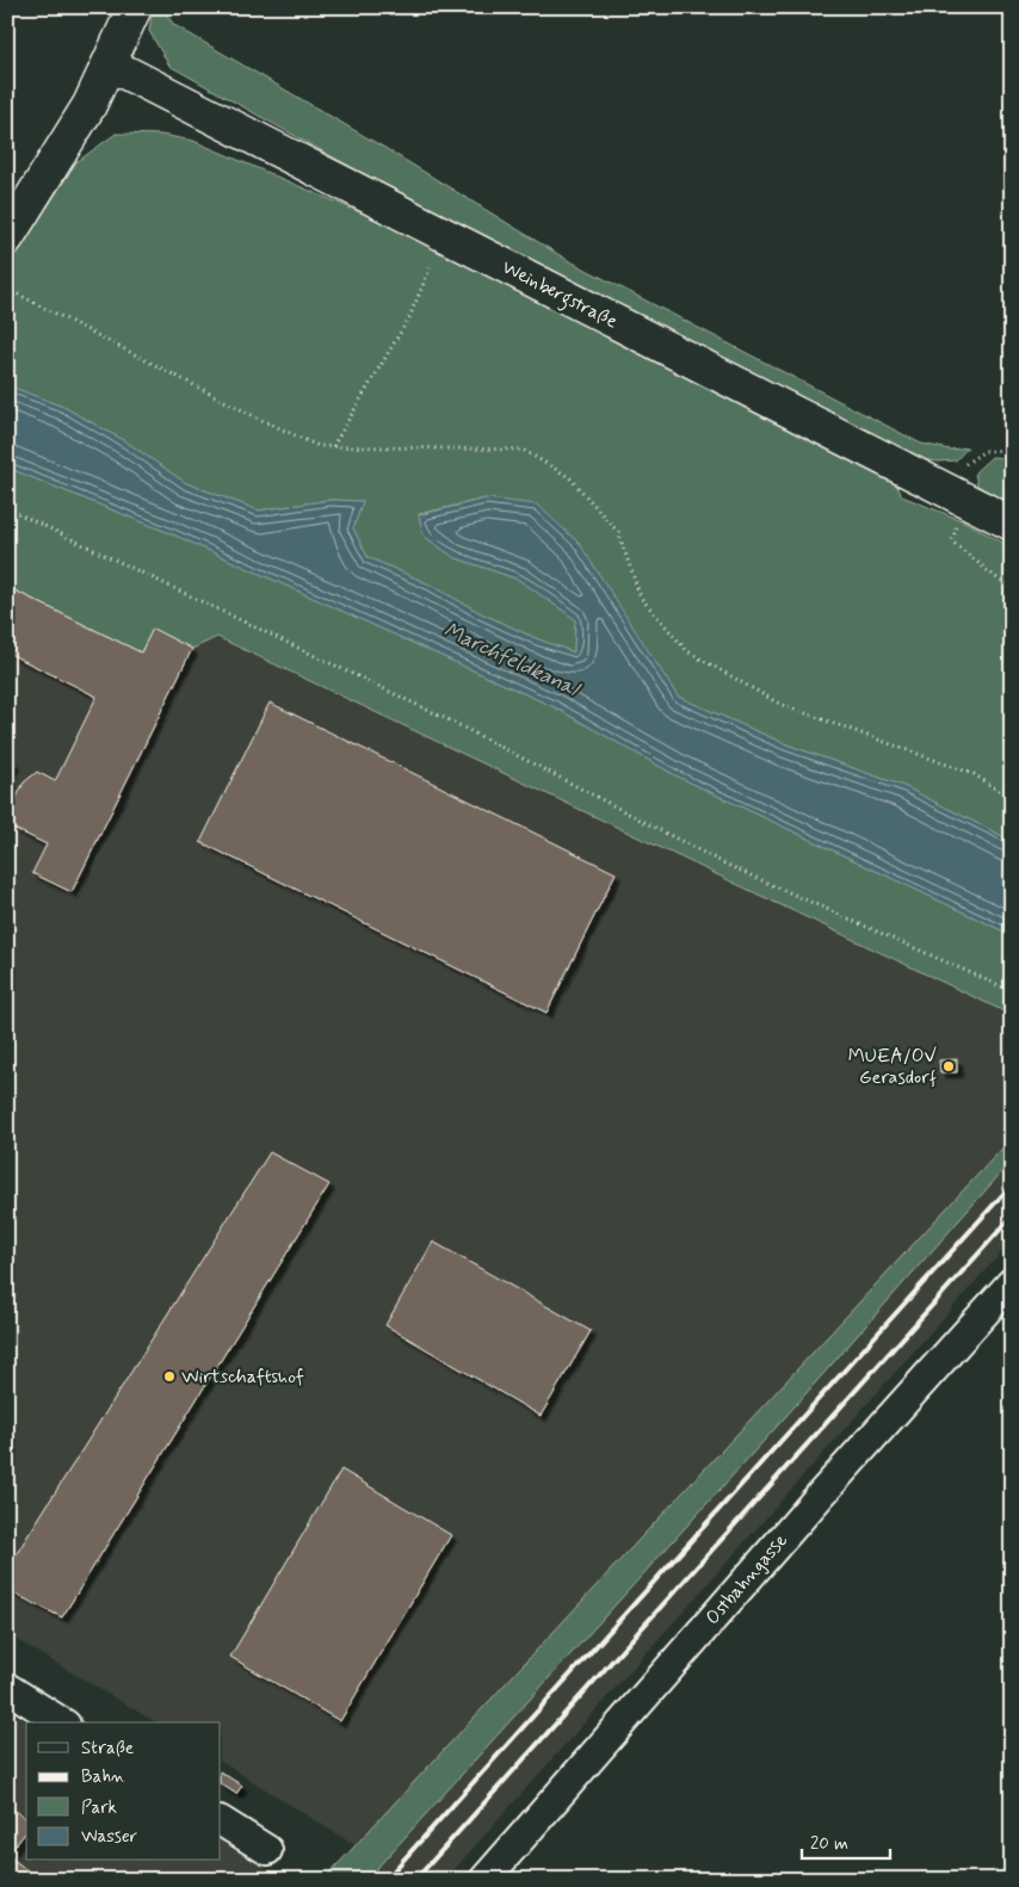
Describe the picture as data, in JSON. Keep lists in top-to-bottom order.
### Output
{
  "streets": {
    "street": ["Weinbergstraße", "Ostbahngasse"]
  },
  "water": ["Marchfeldkanal"],
  "places": ["MUEA/OV Gerasdorf", "Wirtschaftshof"],
  "legend": [
    "Straße",
    "Bahn",
    "Park",
    "Wasser"
  ],
  "scale_bar": "20 m"
}
